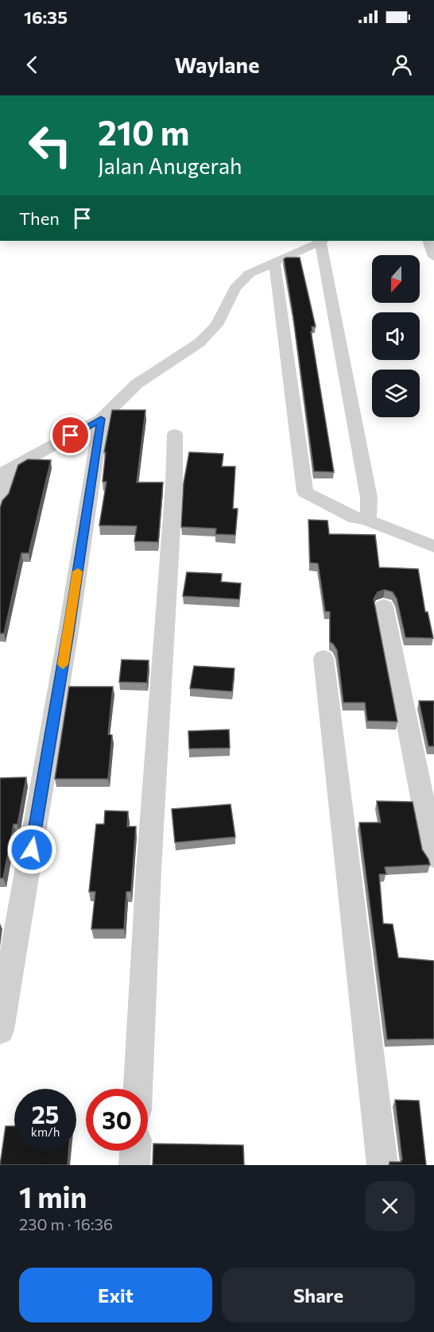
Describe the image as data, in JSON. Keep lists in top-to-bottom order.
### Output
{
  "north": "bottom",
  "page": {
    "status": "16:35",
    "header": "Waylane",
    "turn": ["210 m", "Jalan Anugerah"],
    "then": "Then",
    "speed": "25 km/h",
    "limit": "30",
    "heading": ["1 min", "230 m · 16:36"],
    "buttons": ["Exit", "Share"]
  }
}
